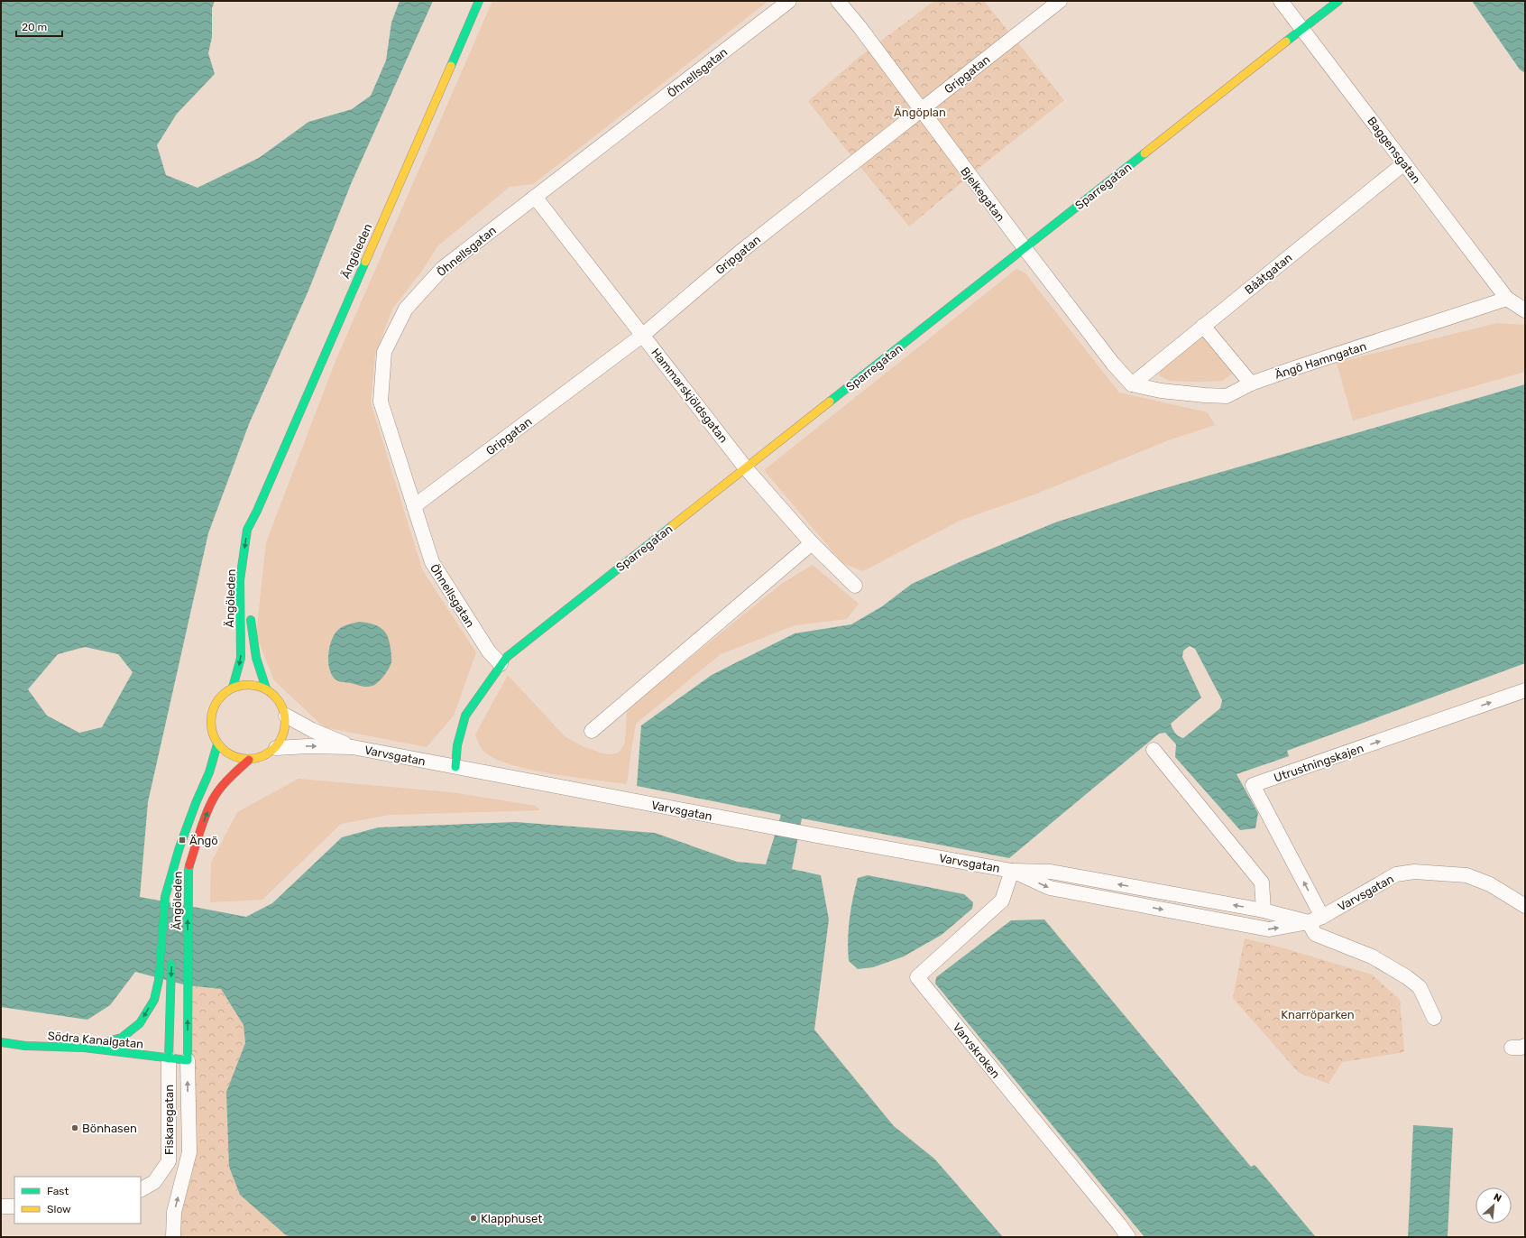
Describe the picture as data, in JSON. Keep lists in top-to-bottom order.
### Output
{
  "streets": {
    "street": [
      "Öhnellsgatan",
      "Gripgatan",
      "Baggensgatan",
      "Sparregatan",
      "Bjelkegatan",
      "Ängöleden",
      "Bååtgatan",
      "Ängö Hamngatan",
      "Hammarskjöldsgatan",
      "Varvsgatan",
      "Utrustningskajen",
      "Södra Kanalgatan",
      "Varvskroken",
      "Fiskaregatan"
    ]
  },
  "crossings": [
    ["Öhnellsgatan", "Gripgatan"],
    ["Öhnellsgatan", "Sparregatan"],
    ["Öhnellsgatan", "Hammarskjöldsgatan"],
    ["Gripgatan", "Bjelkegatan"],
    ["Gripgatan", "Hammarskjöldsgatan"],
    ["Baggensgatan", "Sparregatan"],
    ["Baggensgatan", "Bååtgatan"],
    ["Baggensgatan", "Ängö Hamngatan"],
    ["Sparregatan", "Bjelkegatan"],
    ["Sparregatan", "Hammarskjöldsgatan"],
    ["Sparregatan", "Varvsgatan"],
    ["Bjelkegatan", "Bååtgatan"],
    ["Bjelkegatan", "Ängö Hamngatan"],
    ["Ängöleden", "Varvsgatan"],
    ["Ängöleden", "Södra Kanalgatan"],
    ["Bååtgatan", "Ängö Hamngatan"],
    ["Varvsgatan", "Utrustningskajen"],
    ["Varvsgatan", "Varvskroken"],
    ["Södra Kanalgatan", "Fiskaregatan"]
  ],
  "parks": ["Ängöplan", "Knarröparken"],
  "places": {
    "transit": ["Ängö"],
    "other": ["Bönhasen", "Klapphuset"]
  },
  "legend": ["Fast", "Slow"],
  "scale_bar": "20 m",
  "north": "top right"
}
